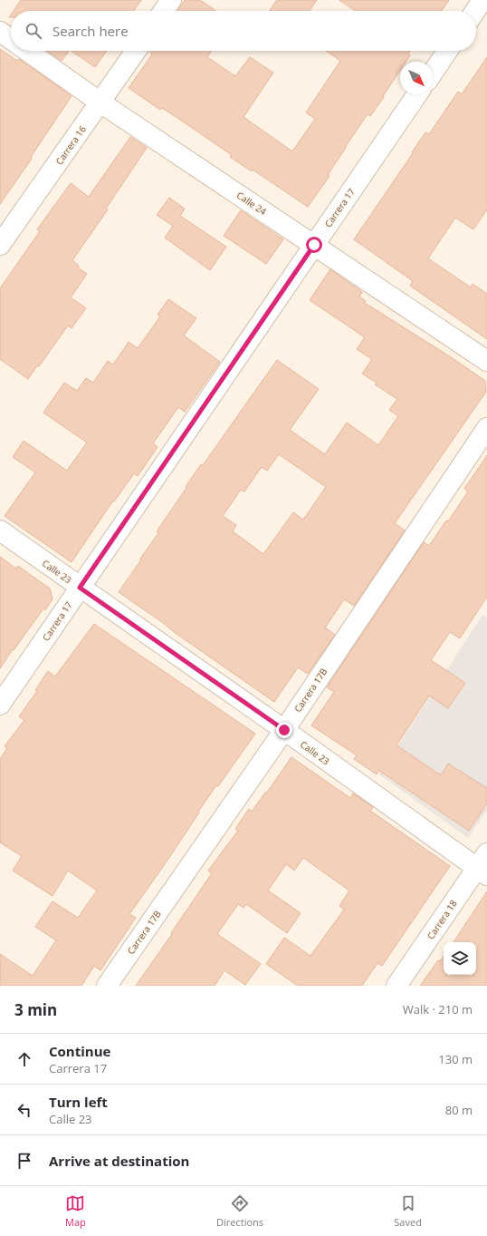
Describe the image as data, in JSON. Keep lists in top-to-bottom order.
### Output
{
  "streets": {
    "street": [
      "Carrera 16",
      "Calle 24",
      "Carrera 17",
      "Calle 23",
      "Carrera 17B",
      "Carrera 18"
    ]
  },
  "crossings": [
    ["Carrera 16", "Calle 24"],
    ["Calle 24", "Carrera 17"],
    ["Carrera 17", "Calle 23"],
    ["Calle 23", "Carrera 17B"],
    ["Calle 23", "Carrera 18"]
  ],
  "north": "bottom right",
  "page": {
    "search": "Search here",
    "heading": ["3 min", "Walk · 210 m"],
    "list": [
      ["Continue", "Carrera 17", "130 m"],
      ["Turn left", "Calle 23", "80 m"],
      "Arrive at destination"
    ],
    "nav": ["Map", "Directions", "Saved"]
  }
}
